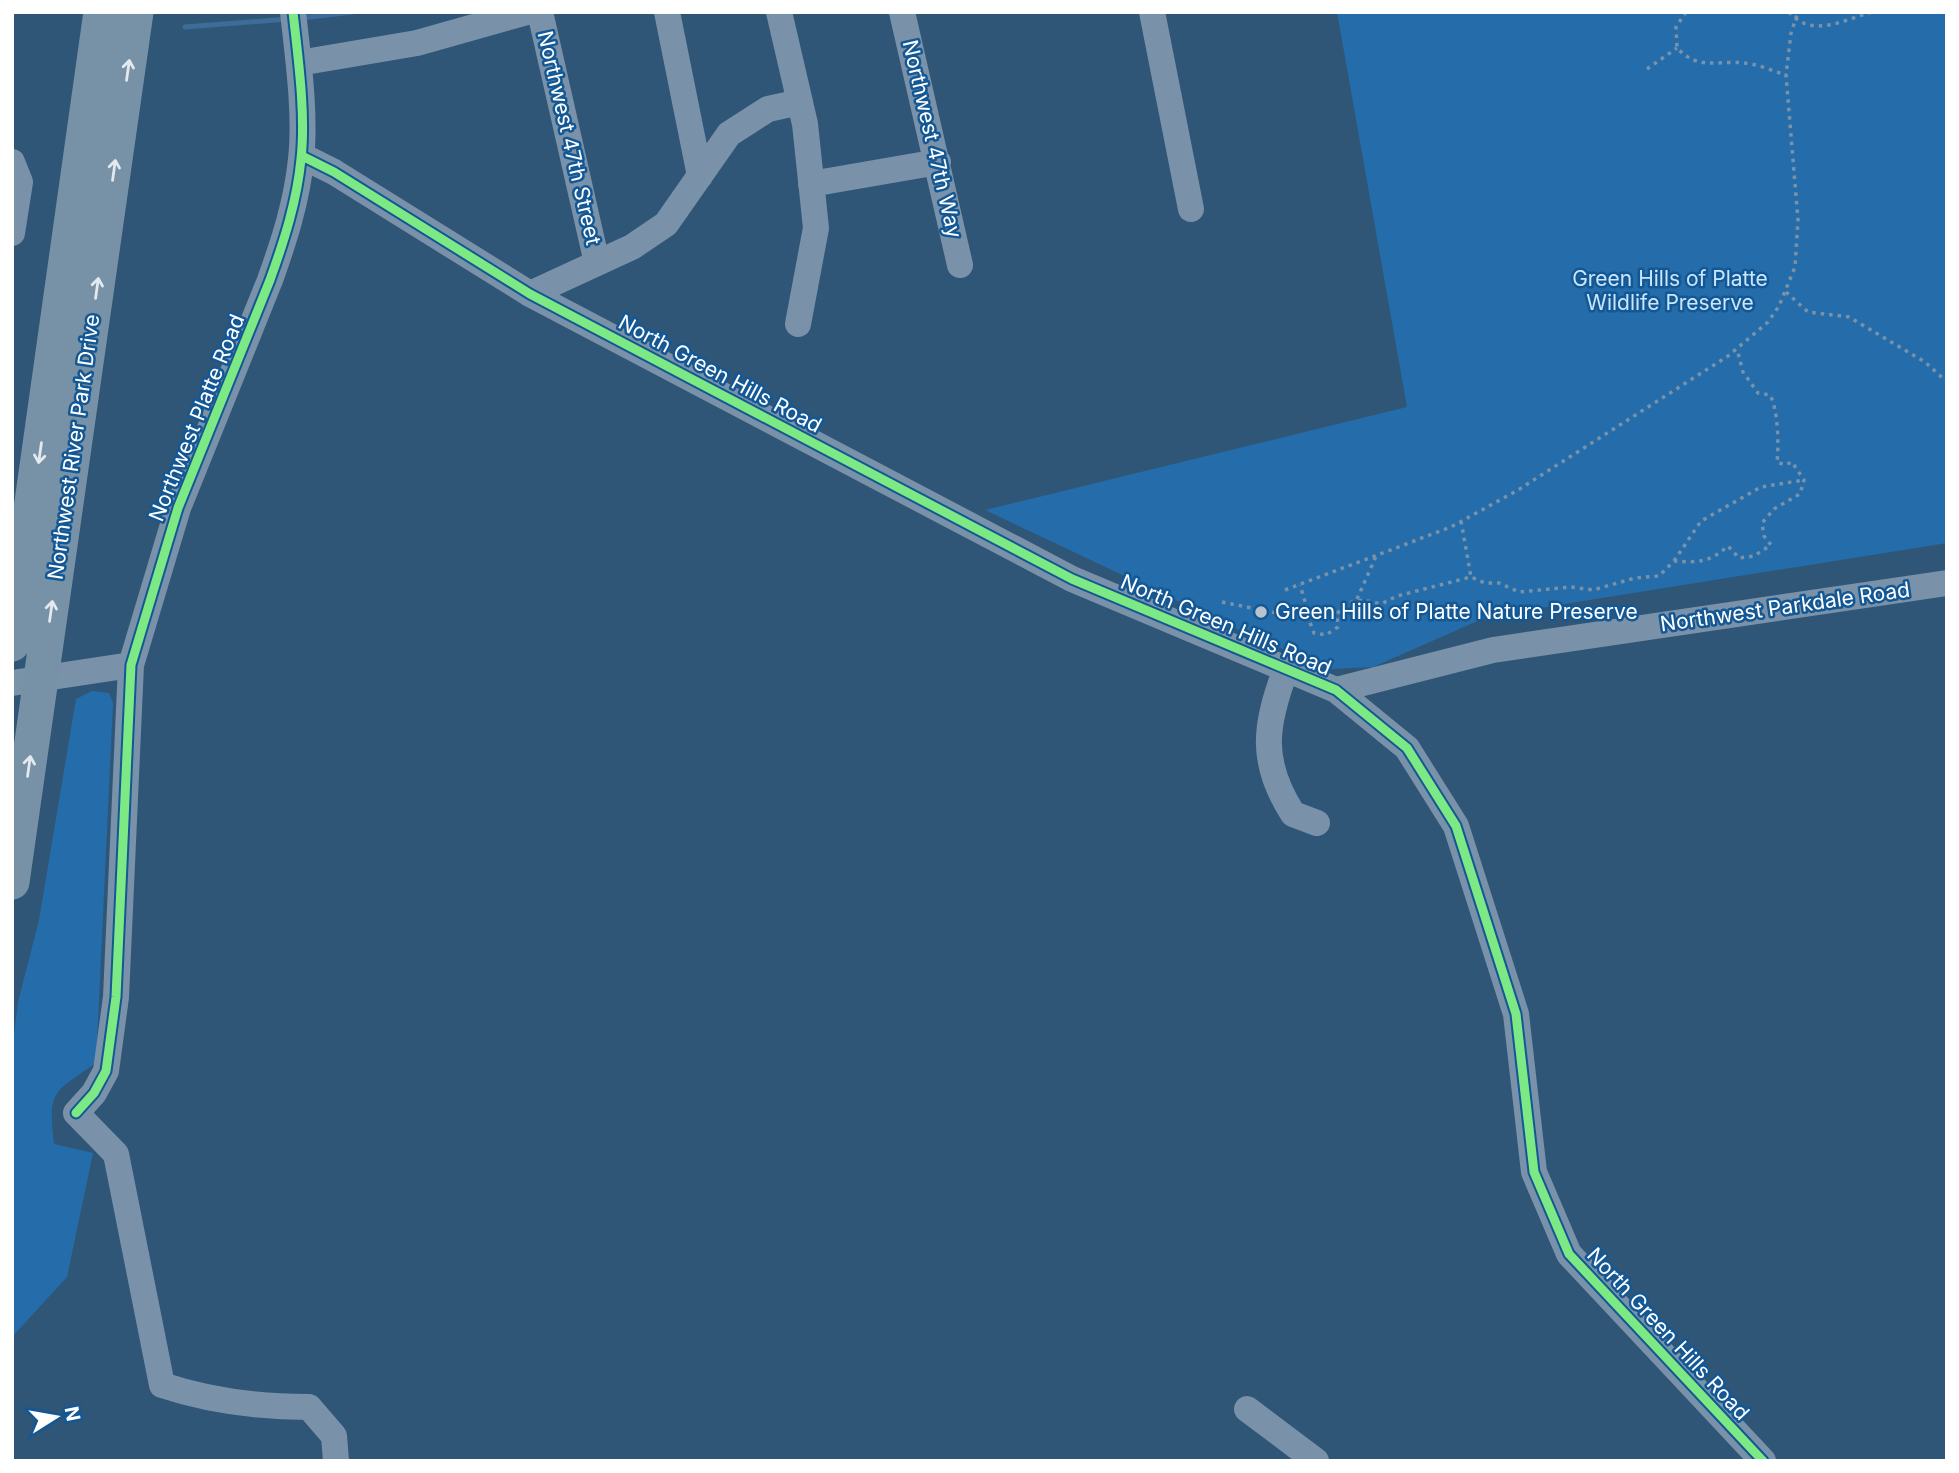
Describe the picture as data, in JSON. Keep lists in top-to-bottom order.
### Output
{
  "streets": {
    "main road": ["Northwest River Park Drive"],
    "street": [
      "Northwest 47th Street",
      "Northwest 47th Way",
      "North Green Hills Road",
      "Northwest Platte Road",
      "Northwest Parkdale Road"
    ]
  },
  "crossings": [
    ["North Green Hills Road", "Northwest Platte Road"],
    ["North Green Hills Road", "Northwest Parkdale Road"]
  ],
  "parks": ["Green Hills of Platte Wildlife Preserve"],
  "places": ["Green Hills of Platte Nature Preserve"],
  "north": "right"
}
